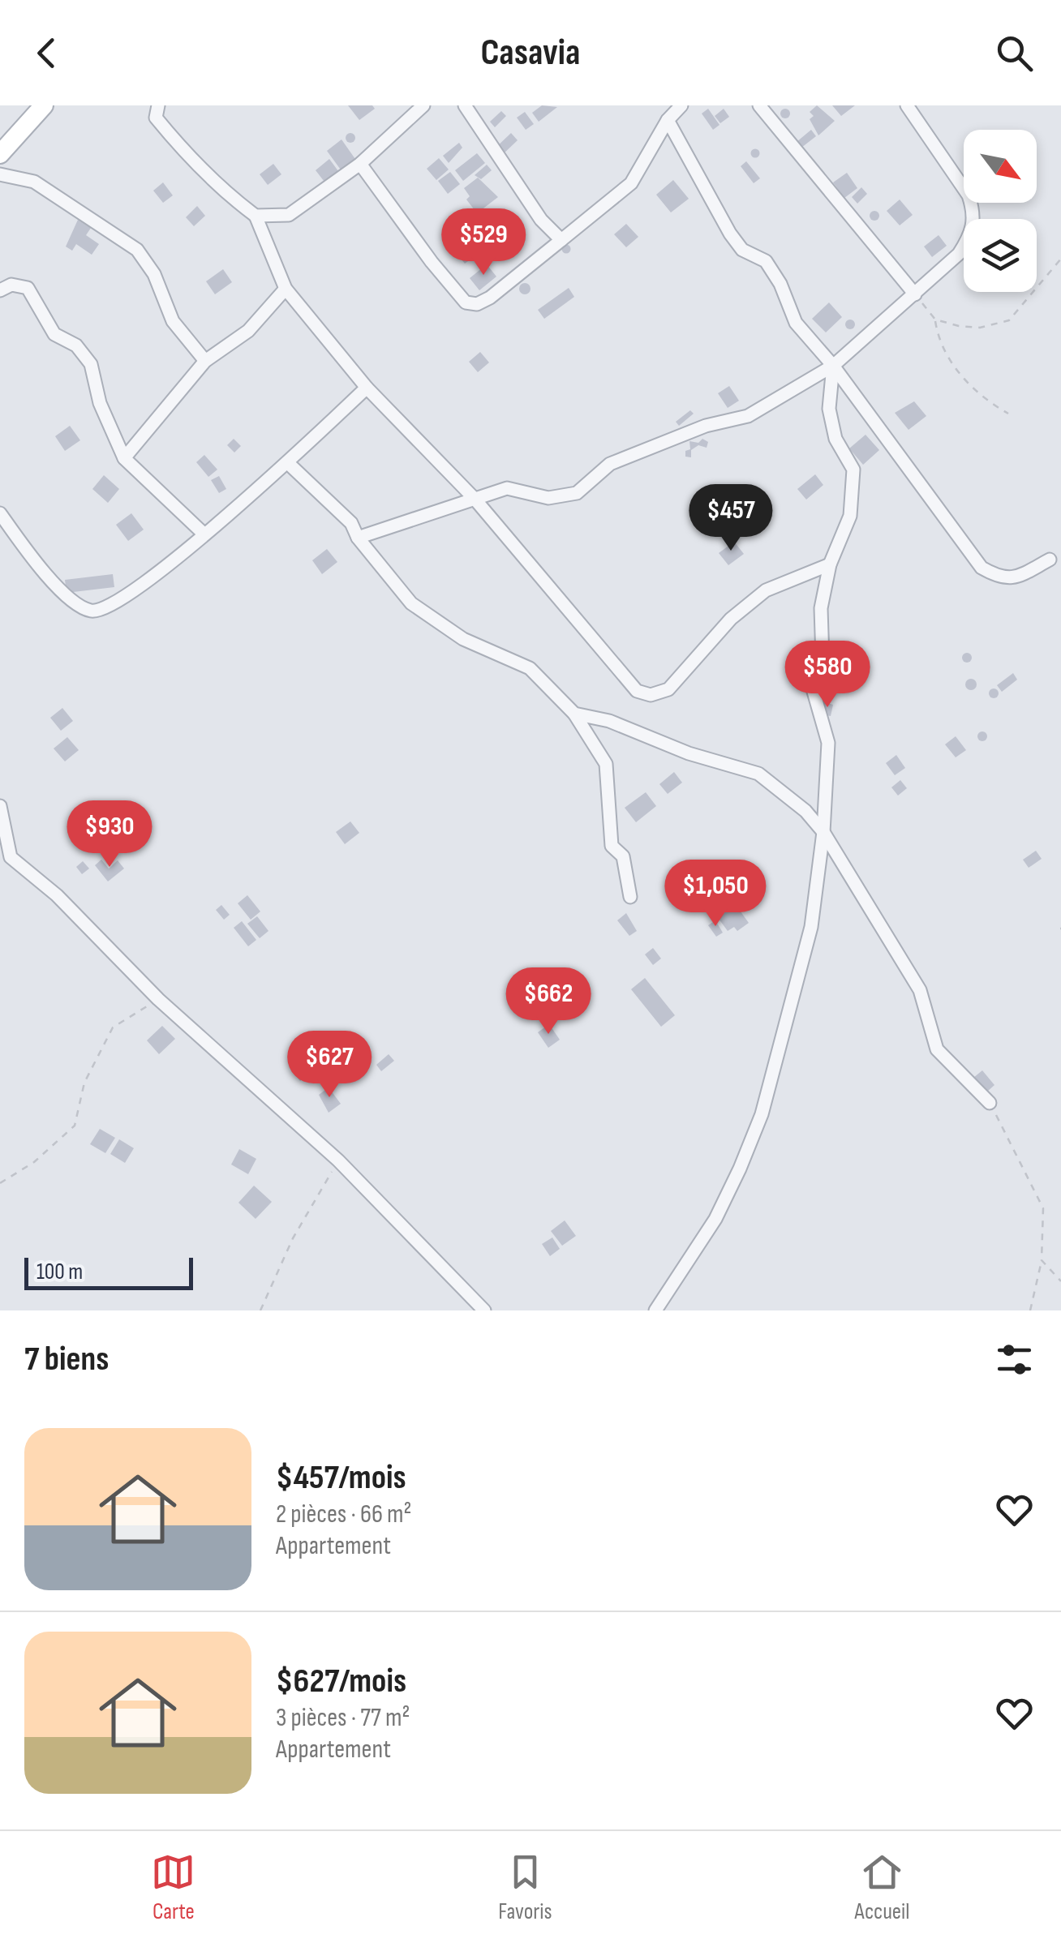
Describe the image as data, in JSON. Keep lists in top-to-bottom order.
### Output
{
  "scale_bar": "100 m",
  "north": "bottom right",
  "page": {
    "header": "Casavia",
    "price": [
      "$529",
      "$457",
      "$580",
      "$930",
      "$1,050",
      "$662",
      "$627"
    ],
    "scale": "100 m",
    "heading": "7 biens",
    "list": [
      {
        "name": "$457/mois",
        "note": "2 pièces · 66 m² · Appartement"
      },
      {
        "name": "$627/mois",
        "note": "3 pièces · 77 m² · Appartement"
      }
    ],
    "tabs": ["Carte", "Favoris", "Accueil"]
  }
}
